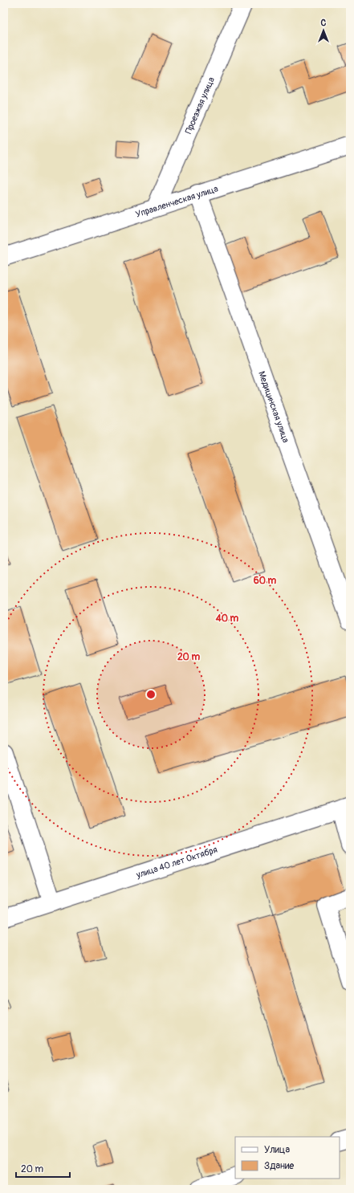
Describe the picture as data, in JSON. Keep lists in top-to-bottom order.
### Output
{
  "streets": {
    "street": [
      "Проезжая улица",
      "Управленческая улица",
      "Медицинская улица",
      "улица 40 лет Октября"
    ]
  },
  "crossings": [
    ["Проезжая улица", "Управленческая улица"],
    ["Управленческая улица", "Медицинская улица"]
  ],
  "legend": ["Улица", "Здание"],
  "scale_bar": "20 m",
  "north": "top",
  "rings": ["60 m", "40 m", "20 m"]
}
